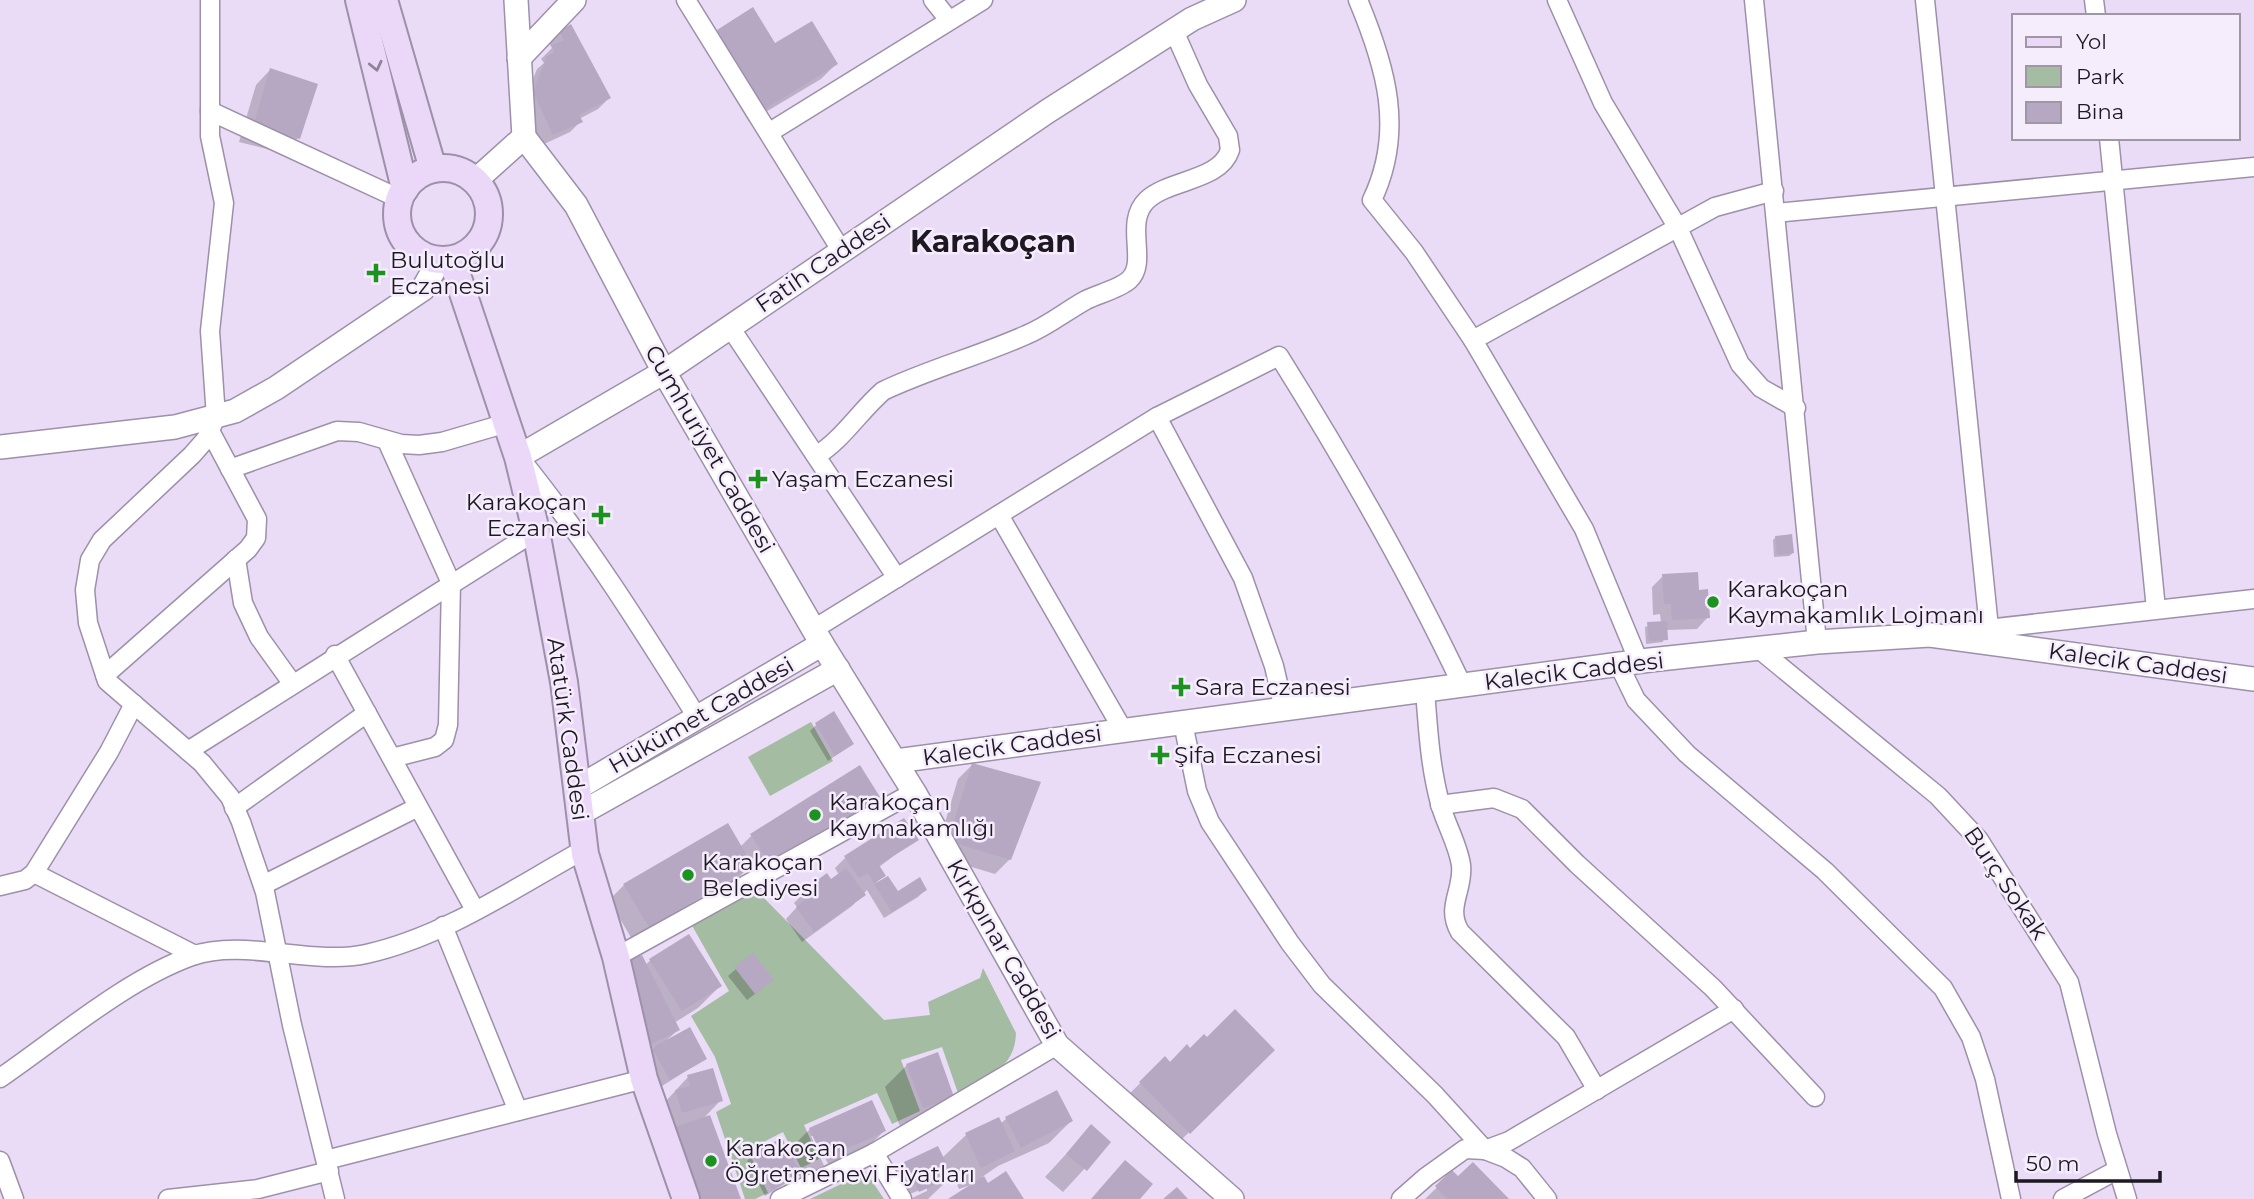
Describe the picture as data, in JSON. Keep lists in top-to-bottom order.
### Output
{
  "streets": {
    "main road": ["Atatürk Caddesi"],
    "street": [
      "Fatih Caddesi",
      "Cumhuriyet Caddesi",
      "Kalecik Caddesi",
      "Hükümet Caddesi",
      "Burç Sokak",
      "Kırkpınar Caddesi"
    ]
  },
  "crossings": [
    ["Fatih Caddesi", "Cumhuriyet Caddesi"],
    ["Fatih Caddesi", "Atatürk Caddesi"],
    ["Cumhuriyet Caddesi", "Kalecik Caddesi"],
    ["Cumhuriyet Caddesi", "Hükümet Caddesi"],
    ["Cumhuriyet Caddesi", "Kırkpınar Caddesi"],
    ["Kalecik Caddesi", "Burç Sokak"],
    ["Kalecik Caddesi", "Kırkpınar Caddesi"],
    ["Hükümet Caddesi", "Atatürk Caddesi"]
  ],
  "districts": ["Karakoçan"],
  "places": {
    "health": [
      "Bulutoğlu Eczanesi",
      "Yaşam Eczanesi",
      "Karakoçan Eczanesi",
      "Sara Eczanesi",
      "Şifa Eczanesi"
    ],
    "other": [
      "Karakoçan Kaymakamlık Lojmanı",
      "Karakoçan Kaymakamlığı",
      "Karakoçan Belediyesi",
      "Karakoçan Öğretmenevi Fiyatları"
    ]
  },
  "legend": ["Yol", "Park", "Bina"],
  "scale_bar": "50 m"
}
